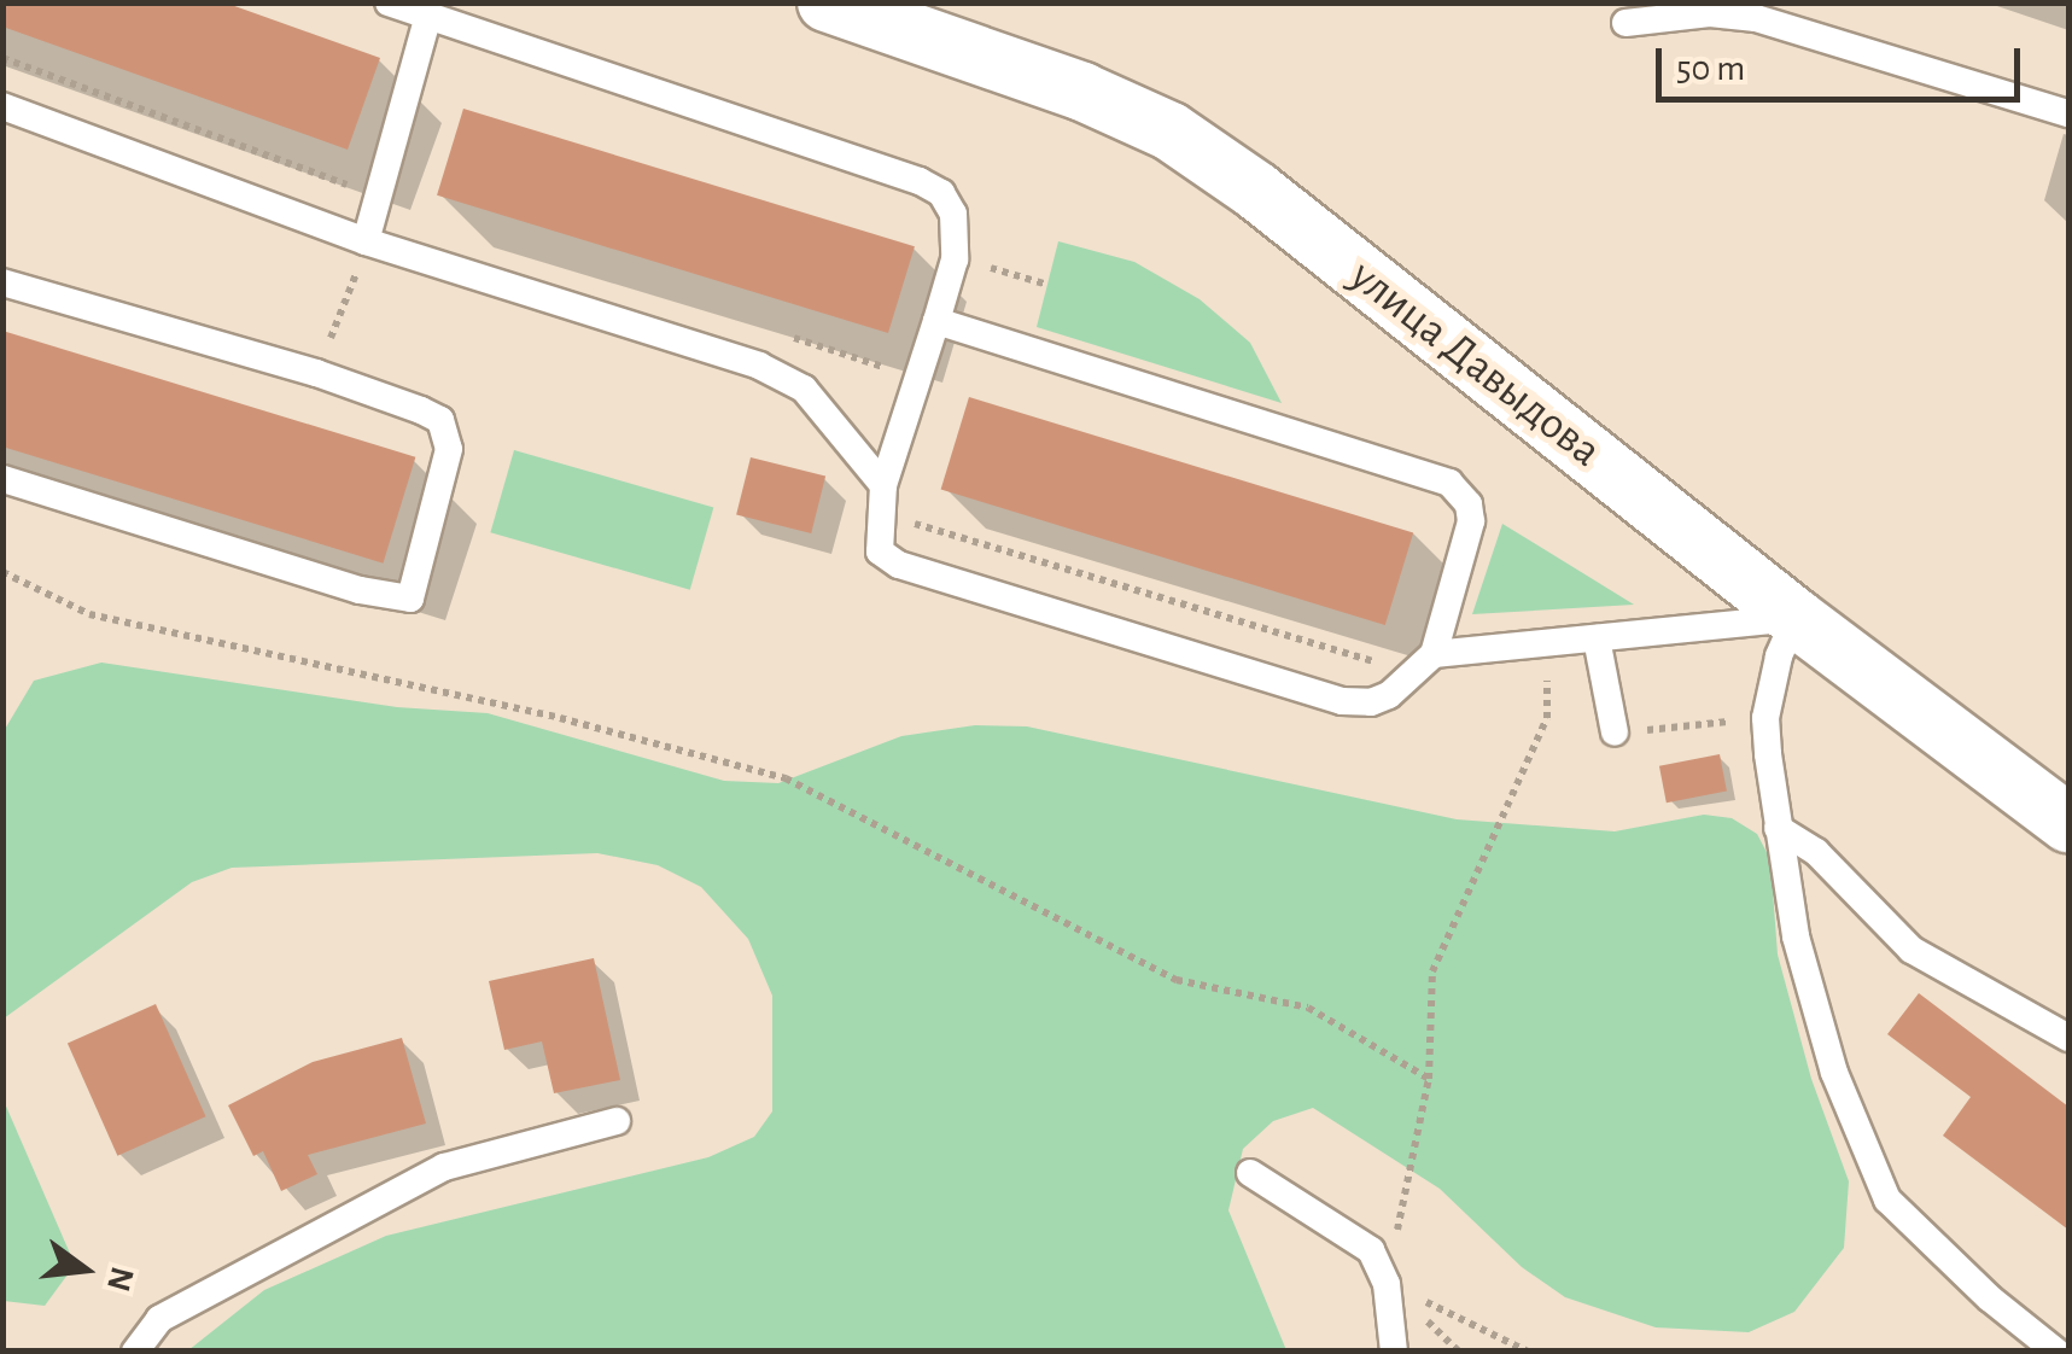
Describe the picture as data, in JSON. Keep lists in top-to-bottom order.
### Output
{
  "streets": {
    "street": ["улица Давыдова"]
  },
  "scale_bar": "50 m",
  "north": "right"
}
